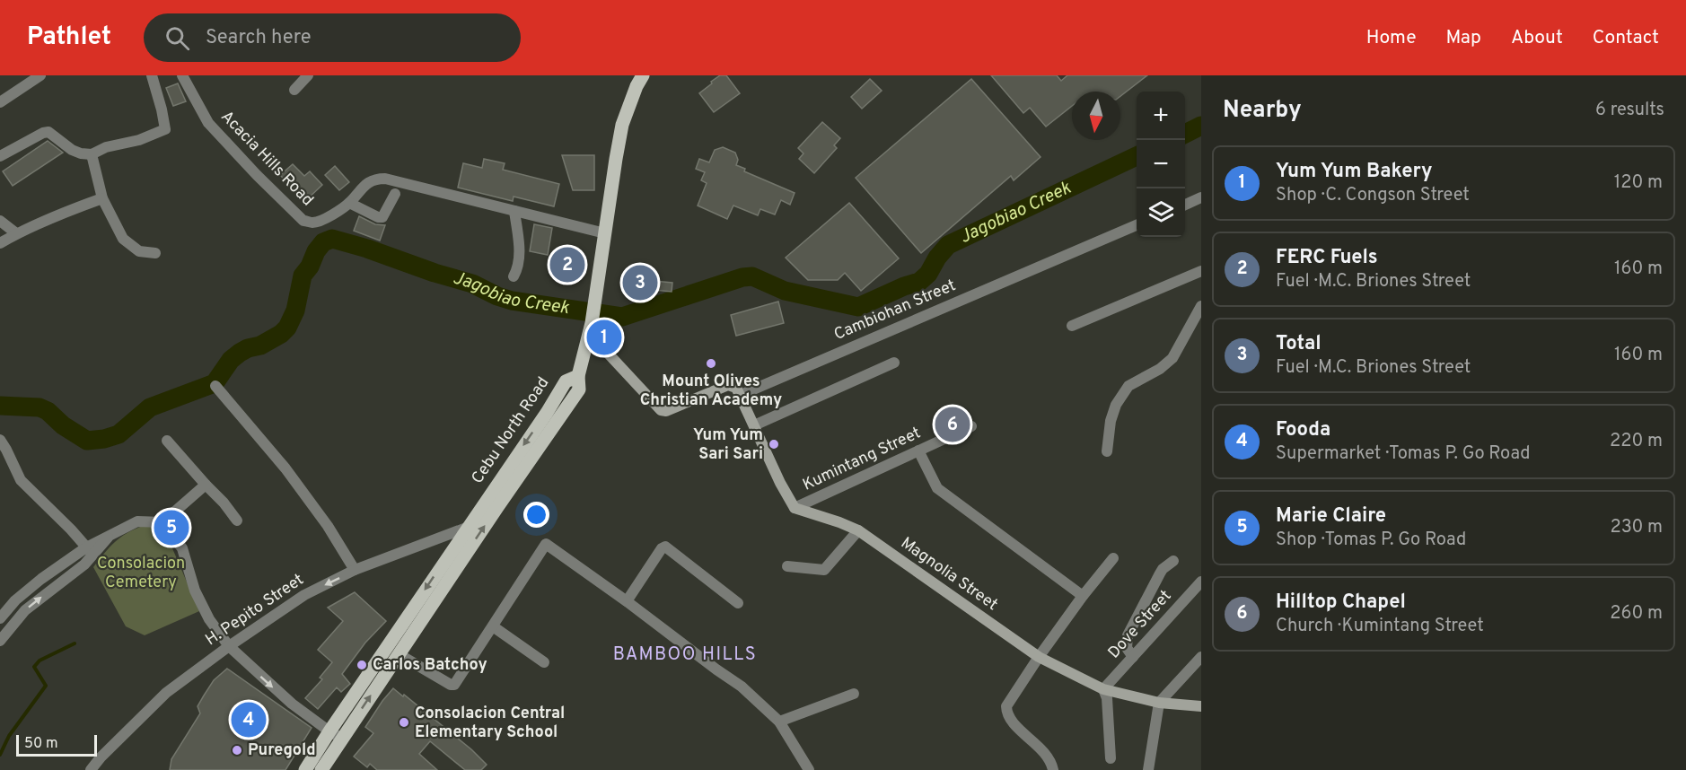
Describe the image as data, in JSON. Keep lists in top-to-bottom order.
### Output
{
  "streets": {
    "main road": ["Cebu North Road"],
    "street": [
      "Acacia Hills Road",
      "Cambiohan Street",
      "Kumintang Street",
      "Magnolia Street",
      "H. Pepito Street",
      "Dove Street"
    ]
  },
  "crossings": [
    ["Cebu North Road", "H. Pepito Street"],
    ["Kumintang Street", "Magnolia Street"],
    ["Magnolia Street", "Dove Street"]
  ],
  "districts": ["BAMBOO HILLS"],
  "water": ["Jagobiao Creek"],
  "parks": ["Consolacion Cemetery"],
  "places": [
    "Mount Olives Christian Academy",
    "Yum Yum Sari Sari",
    "Carlos Batchoy",
    "Consolacion Central Elementary School",
    "Puregold"
  ],
  "scale_bar": "50 m",
  "north": "bottom",
  "page": {
    "header": "Pathlet",
    "search": "Search here",
    "nav": [
      "Home",
      "Map",
      "About",
      "Contact"
    ],
    "heading": ["Nearby", "6 results"],
    "map_buttons": ["+", "−"],
    "list": [
      {
        "mark": "1",
        "name": "Yum Yum Bakery",
        "note": "Shop · C. Congson Street",
        "value": "120 m"
      },
      {
        "mark": "2",
        "name": "FERC Fuels",
        "note": "Fuel · M.C. Briones Street",
        "value": "160 m"
      },
      {
        "mark": "3",
        "name": "Total",
        "note": "Fuel · M.C. Briones Street",
        "value": "160 m"
      },
      {
        "mark": "4",
        "name": "Fooda",
        "note": "Supermarket · Tomas P. Go Road",
        "value": "220 m"
      },
      {
        "mark": "5",
        "name": "Marie Claire",
        "note": "Shop · Tomas P. Go Road",
        "value": "230 m"
      },
      {
        "mark": "6",
        "name": "Hilltop Chapel",
        "note": "Church · Kumintang Street",
        "value": "260 m"
      }
    ],
    "pins": [
      "2",
      "3",
      "1",
      "6",
      "5",
      "4"
    ],
    "scale": "50 m"
  }
}
